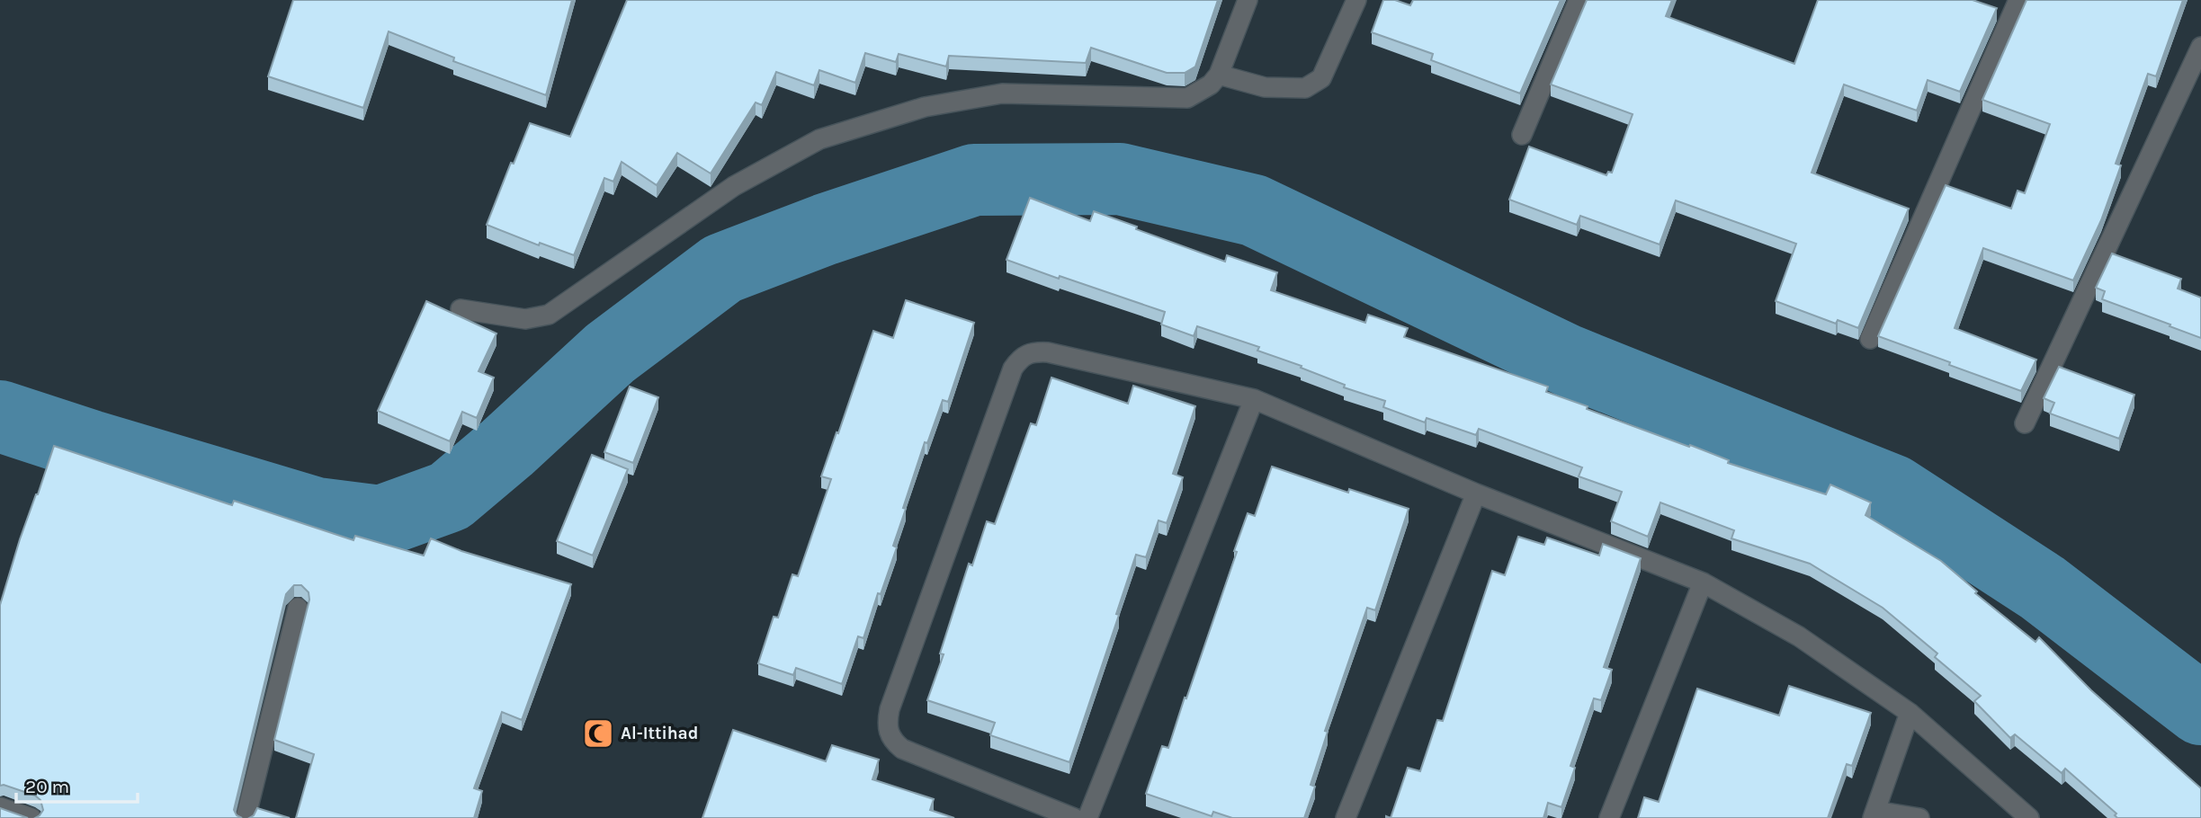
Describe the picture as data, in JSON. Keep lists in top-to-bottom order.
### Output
{
  "places": {
    "mosque": ["Al-Ittihad"]
  },
  "scale_bar": "20 m"
}
